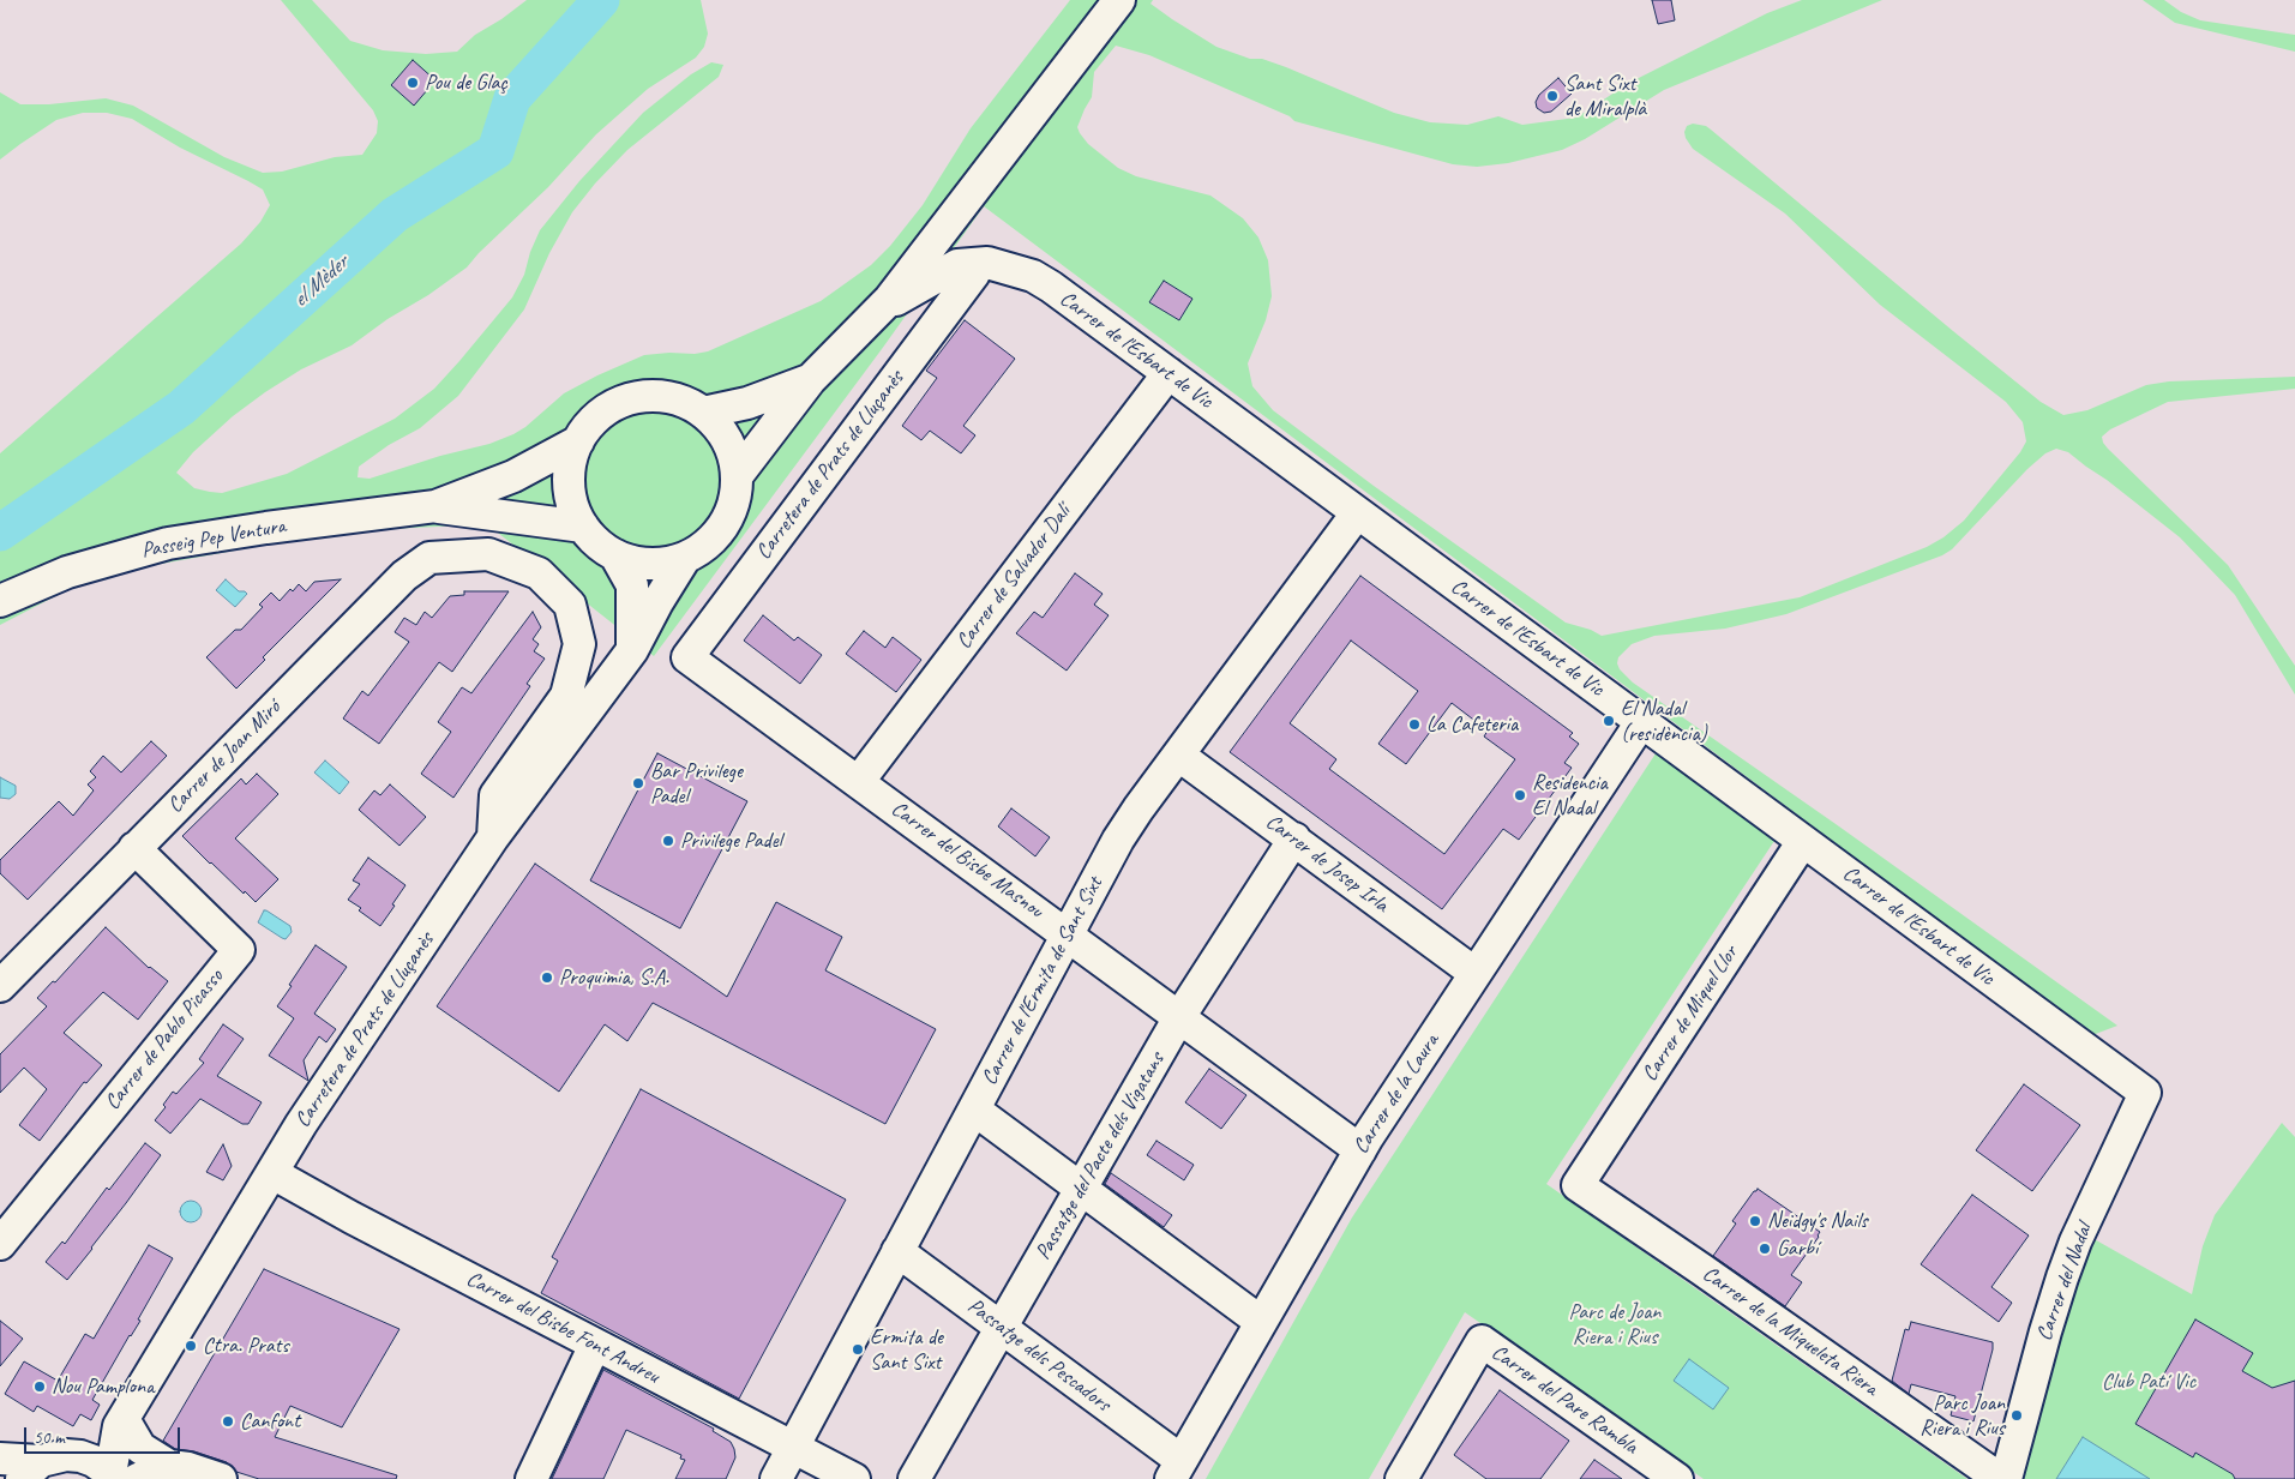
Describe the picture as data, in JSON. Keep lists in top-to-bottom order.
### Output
{
  "streets": {
    "street": [
      "Carrer de l'Esbart de Vic",
      "Carretera de Prats de Lluçanès",
      "Passeig Pep Ventura",
      "Carrer de Salvador Dalí",
      "Carrer de Joan Miró",
      "Carrer del Bisbe Masnou",
      "Carrer de Josep Irla",
      "Carrer de l'Ermita de Sant Sixt",
      "Carrer de Miquel Llor",
      "Carrer de Pablo Picasso",
      "Carrer de la Laura",
      "Passatge del Pacte dels Vigatans",
      "Carrer del Nadal",
      "Carrer del Bisbe Font Andreu",
      "Carrer de la Miqueleta Riera",
      "Passatge dels Pescadors",
      "Carrer del Pare Rambla"
    ]
  },
  "crossings": [
    ["Carrer de l'Esbart de Vic", "Carrer de Salvador Dalí"],
    ["Carrer de l'Esbart de Vic", "Carrer de l'Ermita de Sant Sixt"],
    ["Carrer de l'Esbart de Vic", "Carrer de Miquel Llor"],
    ["Carrer de l'Esbart de Vic", "Carrer de la Laura"],
    ["Carrer de l'Esbart de Vic", "Carrer del Nadal"],
    ["Carretera de Prats de Lluçanès", "Passeig Pep Ventura"],
    ["Carretera de Prats de Lluçanès", "Carrer de Joan Miró"],
    ["Carretera de Prats de Lluçanès", "Carrer del Bisbe Masnou"],
    ["Carretera de Prats de Lluçanès", "Carrer del Bisbe Font Andreu"],
    ["Carrer de Salvador Dalí", "Carrer del Bisbe Masnou"],
    ["Carrer de Joan Miró", "Carrer de Pablo Picasso"],
    ["Carrer del Bisbe Masnou", "Carrer de l'Ermita de Sant Sixt"],
    ["Carrer del Bisbe Masnou", "Carrer de la Laura"],
    ["Carrer del Bisbe Masnou", "Passatge del Pacte dels Vigatans"],
    ["Carrer de Josep Irla", "Carrer de l'Ermita de Sant Sixt"],
    ["Carrer de Josep Irla", "Carrer de la Laura"],
    ["Carrer de Josep Irla", "Passatge del Pacte dels Vigatans"],
    ["Carrer de l'Ermita de Sant Sixt", "Carrer del Bisbe Font Andreu"],
    ["Carrer de l'Ermita de Sant Sixt", "Passatge dels Pescadors"],
    ["Carrer de Miquel Llor", "Carrer de la Miqueleta Riera"],
    ["Carrer de la Laura", "Passatge dels Pescadors"],
    ["Passatge del Pacte dels Vigatans", "Passatge dels Pescadors"]
  ],
  "water": ["el Mèder"],
  "parks": ["Parc de Joan Riera i Rius", "Club Patí Vic"],
  "places": [
    "Pou de Glaç",
    "Sant Sixt de Miralplà",
    "El Nadal (residència)",
    "La Cafeteria",
    "Bar Privilege Padel",
    "Residencia El Nadal",
    "Privilege Padel",
    "Proquimia, S.A.",
    "Neidgy's Nails",
    "Garbí",
    "Ctra. Prats",
    "Ermita de Sant Sixt",
    "Nou Pamplona",
    "Parc Joan Riera i Rius",
    "Canfont"
  ],
  "scale_bar": "50 m"
}
